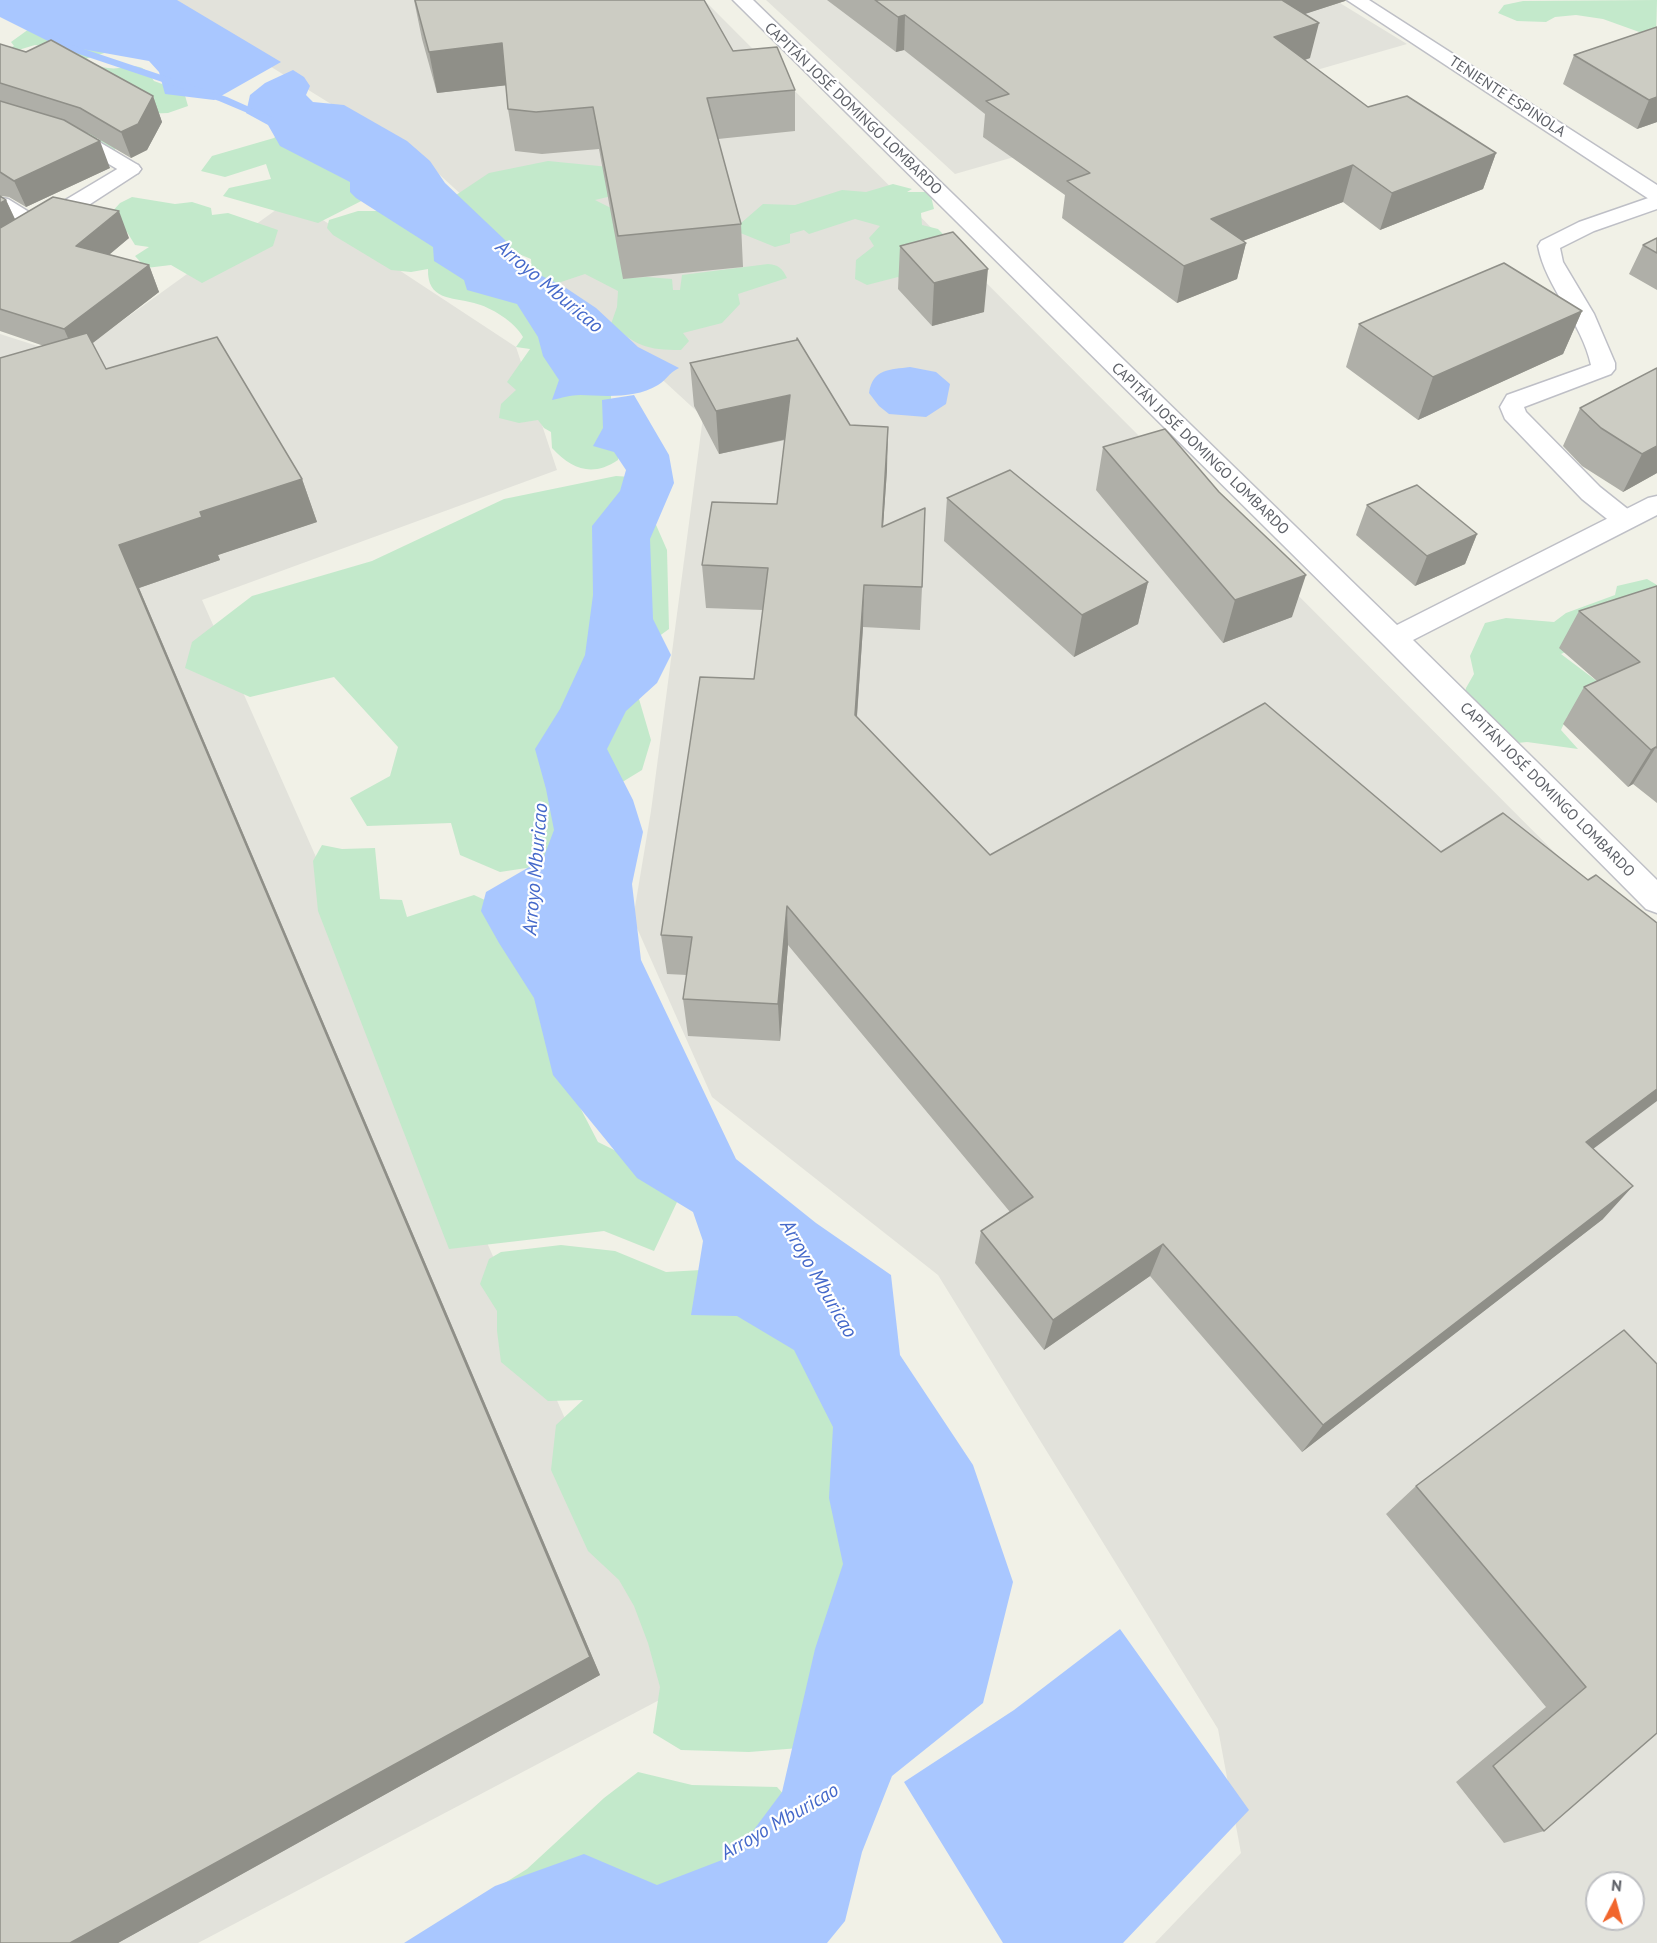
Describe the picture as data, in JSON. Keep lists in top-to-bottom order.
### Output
{
  "streets": {
    "street": ["TENIENTE ESPINOLA", "CAPITÁN JOSÉ DOMINGO LOMBARDO"]
  },
  "water": ["Arroyo Mburicao"],
  "north": "top"
}
